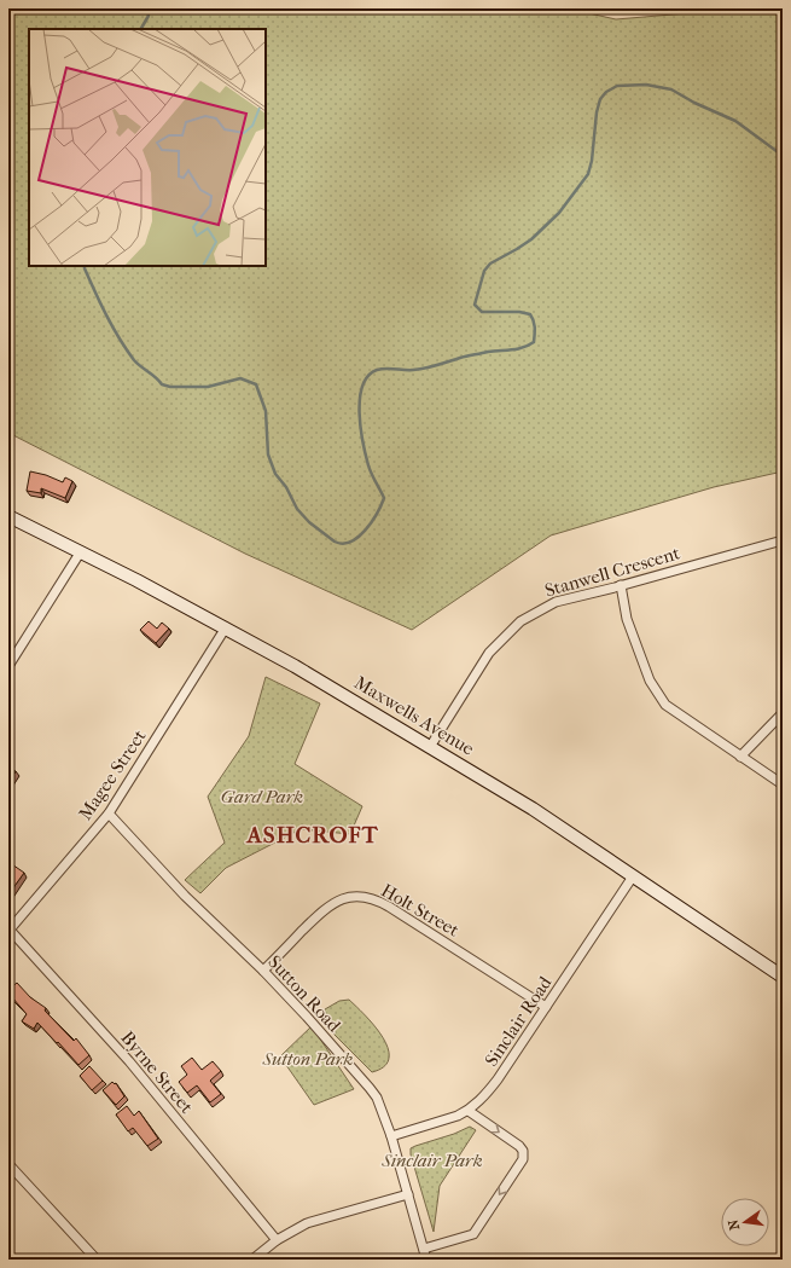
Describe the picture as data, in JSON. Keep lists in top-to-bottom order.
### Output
{
  "streets": {
    "street": [
      "Stanwell Crescent",
      "Maxwells Avenue",
      "Magee Street",
      "Holt Street",
      "Sutton Road",
      "Sinclair Road",
      "Byrne Street"
    ]
  },
  "crossings": [
    ["Stanwell Crescent", "Maxwells Avenue"],
    ["Maxwells Avenue", "Magee Street"],
    ["Maxwells Avenue", "Sinclair Road"],
    ["Magee Street", "Sutton Road"],
    ["Magee Street", "Byrne Street"],
    ["Holt Street", "Sutton Road"],
    ["Holt Street", "Sinclair Road"],
    ["Sutton Road", "Sinclair Road"]
  ],
  "districts": ["ASHCROFT"],
  "parks": ["Gard Park", "Sutton Park", "Sinclair Park"],
  "north": "left"
}
